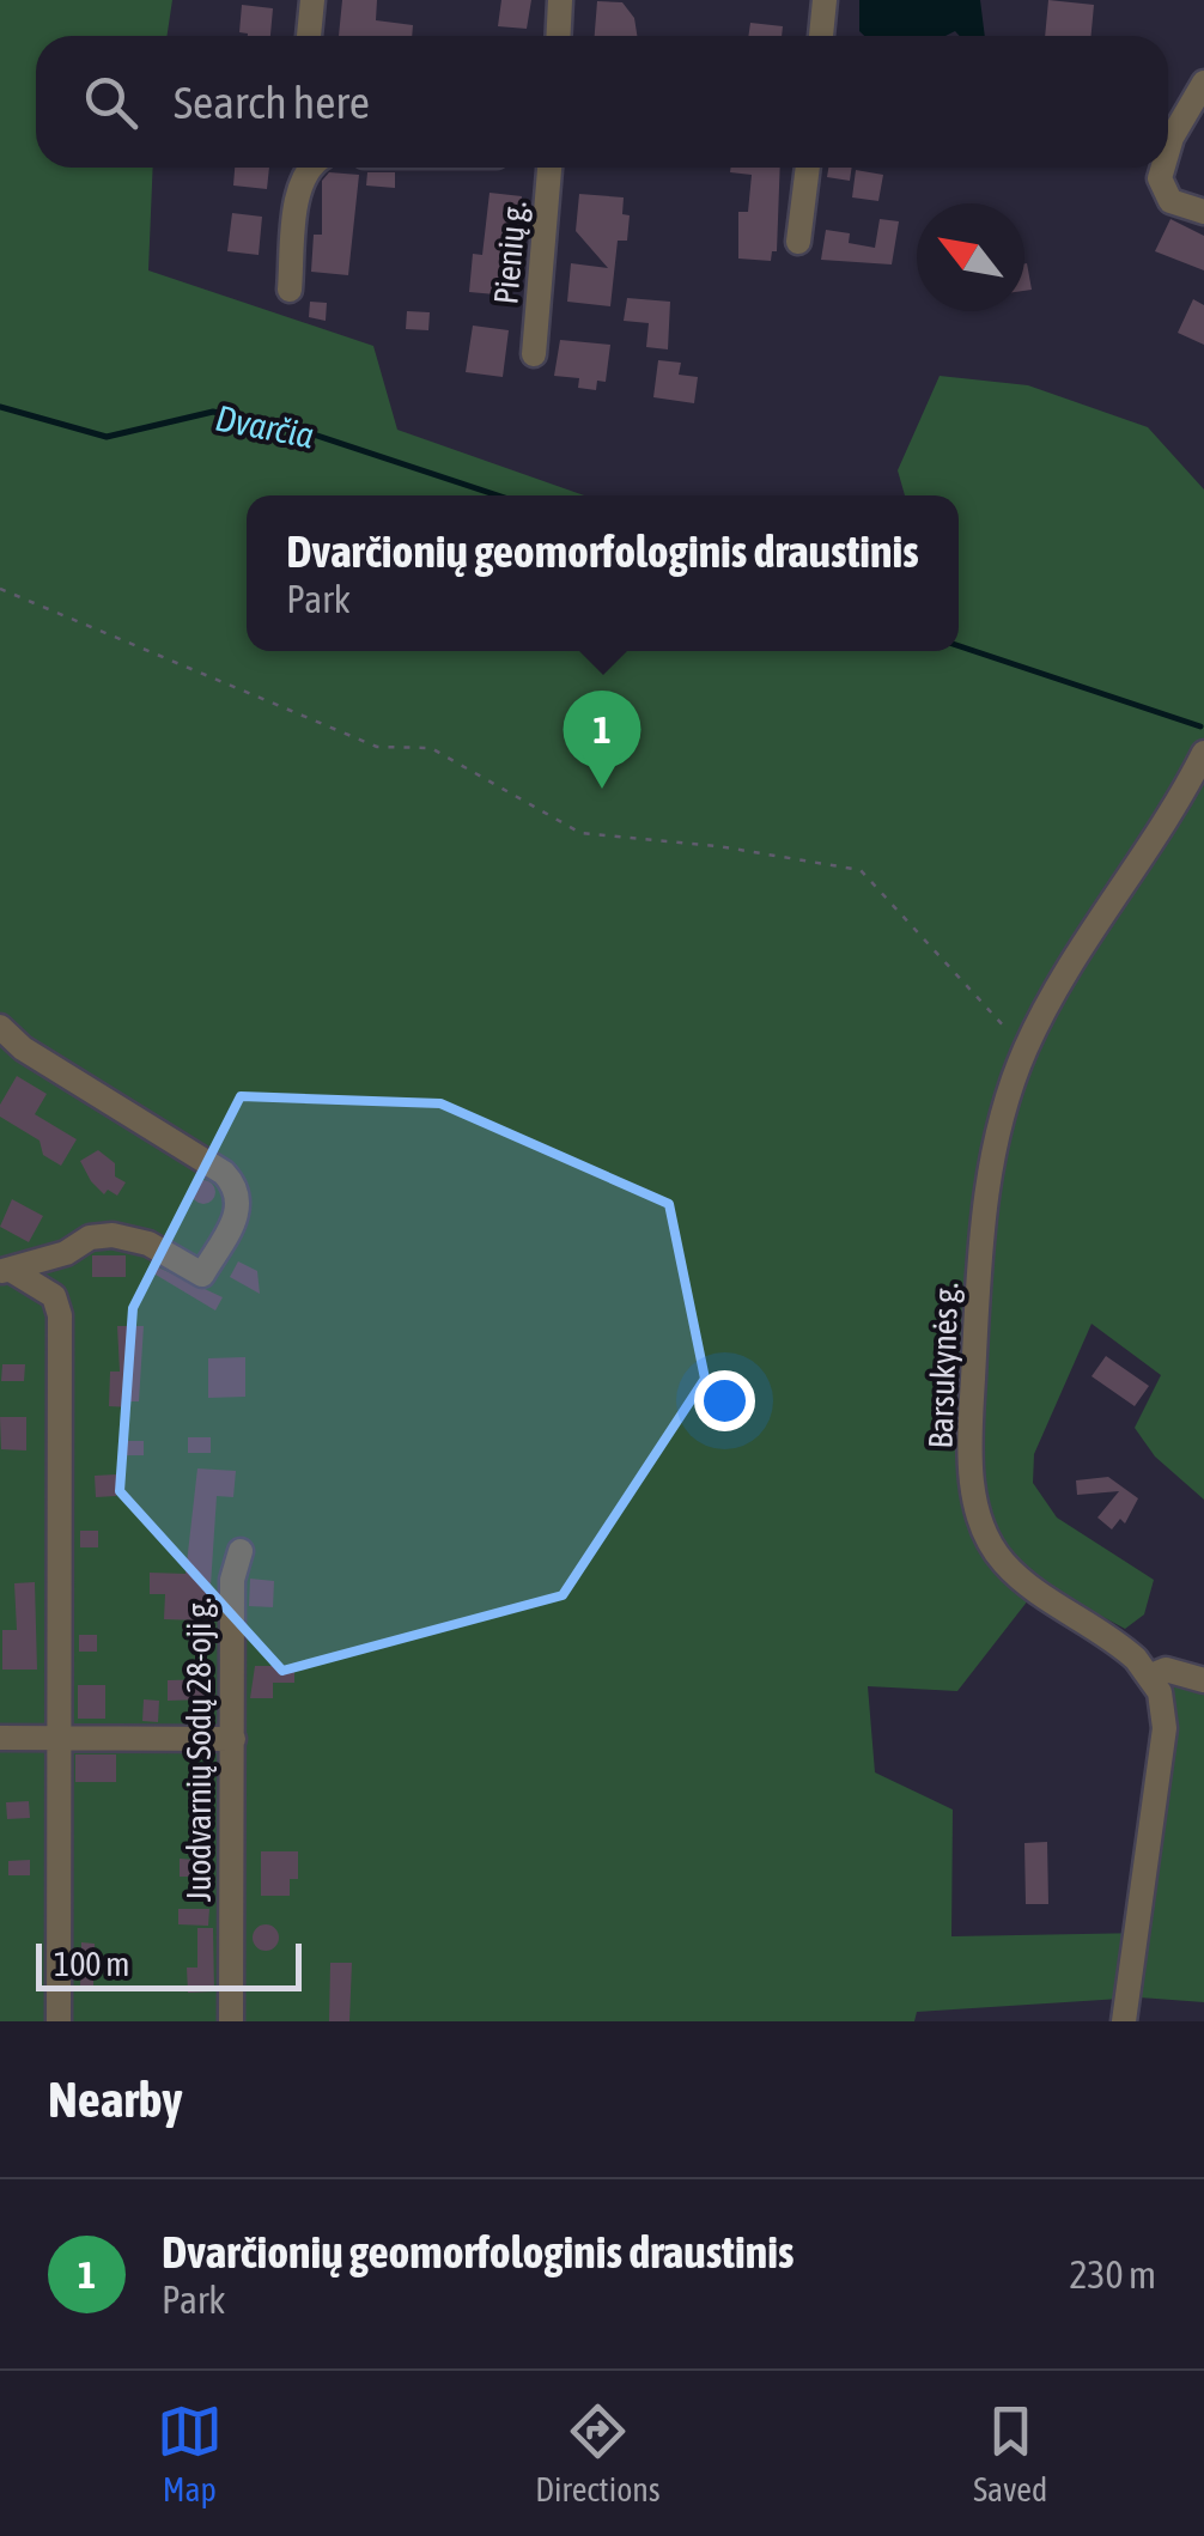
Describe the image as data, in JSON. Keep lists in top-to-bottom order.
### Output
{
  "streets": {
    "street": ["Pienių g.", "Barsukynės g.", "Juodvarnių Sodų 28-oji g."]
  },
  "water": ["Dvarčia"],
  "scale_bar": "100 m",
  "north": "top left",
  "page": {
    "search": "Search here",
    "popup": ["Dvarčionių geomorfologinis draustinis", "Park"],
    "pins": "1",
    "scale": "100 m",
    "heading": "Nearby",
    "list": [
      {
        "mark": "1",
        "name": "Dvarčionių geomorfologinis draustinis",
        "note": "Park",
        "value": "230 m"
      }
    ],
    "nav": ["Map", "Directions", "Saved"]
  }
}
